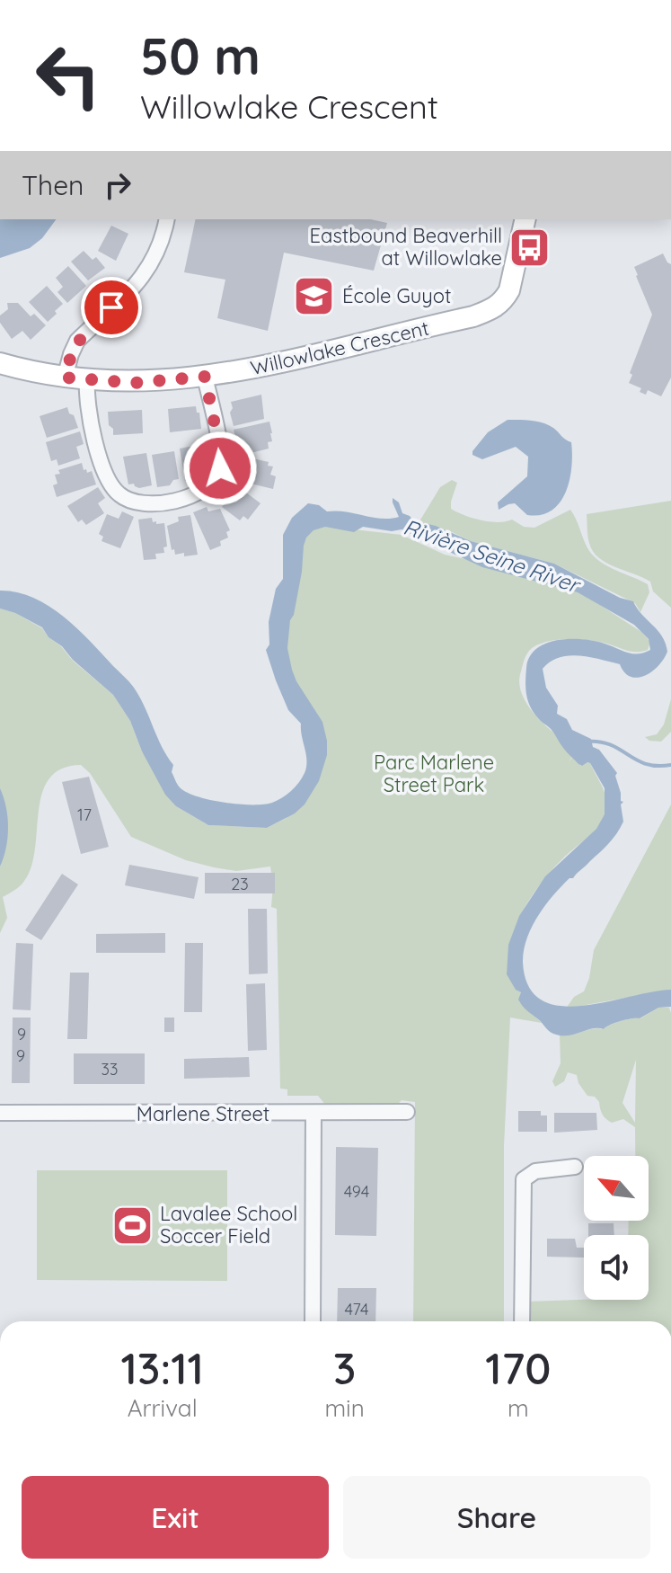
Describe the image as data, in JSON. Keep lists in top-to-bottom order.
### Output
{
  "streets": {
    "street": ["Willowlake Crescent", "Marlene Street"]
  },
  "water": ["Rivière Seine River"],
  "parks": ["Parc Marlene Street Park"],
  "places": {
    "bus stop": ["Eastbound Beaverhill at Willowlake"],
    "school or university": ["École Guyot"],
    "sports": ["Lavalee School Soccer Field"]
  },
  "house_numbers": [
    "17",
    "23",
    "9",
    "9",
    "33",
    "494",
    "474"
  ],
  "north": "top left",
  "page": {
    "turn": ["50 m", "Willowlake Crescent"],
    "then": "Then",
    "eta": [
      "13:11",
      "Arrival",
      "3",
      "min",
      "170",
      "m"
    ],
    "buttons": ["Exit", "Share"]
  }
}
